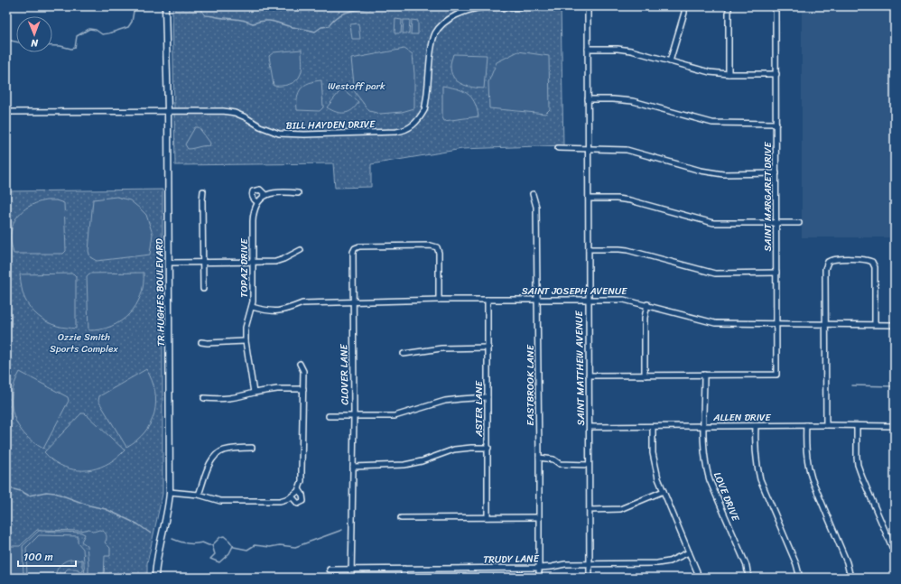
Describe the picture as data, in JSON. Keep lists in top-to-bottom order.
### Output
{
  "streets": {
    "main road": ["TR HUGHES BOULEVARD"],
    "street": [
      "BILL HAYDEN DRIVE",
      "SAINT MARGARET DRIVE",
      "TOPAZ DRIVE",
      "SAINT JOSEPH AVENUE",
      "SAINT MATTHEW AVENUE",
      "CLOVER LANE",
      "EASTBROOK LANE",
      "ASTER LANE",
      "ALLEN DRIVE",
      "LOVE DRIVE",
      "TRUDY LANE"
    ]
  },
  "crossings": [
    ["BILL HAYDEN DRIVE", "TR HUGHES BOULEVARD"],
    ["BILL HAYDEN DRIVE", "SAINT MATTHEW AVENUE"],
    ["SAINT MARGARET DRIVE", "SAINT JOSEPH AVENUE"],
    ["SAINT MARGARET DRIVE", "LOVE DRIVE"],
    ["TOPAZ DRIVE", "SAINT JOSEPH AVENUE"],
    ["SAINT JOSEPH AVENUE", "SAINT MATTHEW AVENUE"],
    ["SAINT JOSEPH AVENUE", "CLOVER LANE"],
    ["SAINT JOSEPH AVENUE", "EASTBROOK LANE"],
    ["SAINT JOSEPH AVENUE", "ASTER LANE"],
    ["SAINT MATTHEW AVENUE", "ALLEN DRIVE"],
    ["SAINT MATTHEW AVENUE", "TRUDY LANE"],
    ["CLOVER LANE", "TRUDY LANE"],
    ["EASTBROOK LANE", "TRUDY LANE"],
    ["ALLEN DRIVE", "LOVE DRIVE"]
  ],
  "parks": ["Westoff park", "Ozzie Smith Sports Complex"],
  "scale_bar": "100 m",
  "north": "bottom"
}
